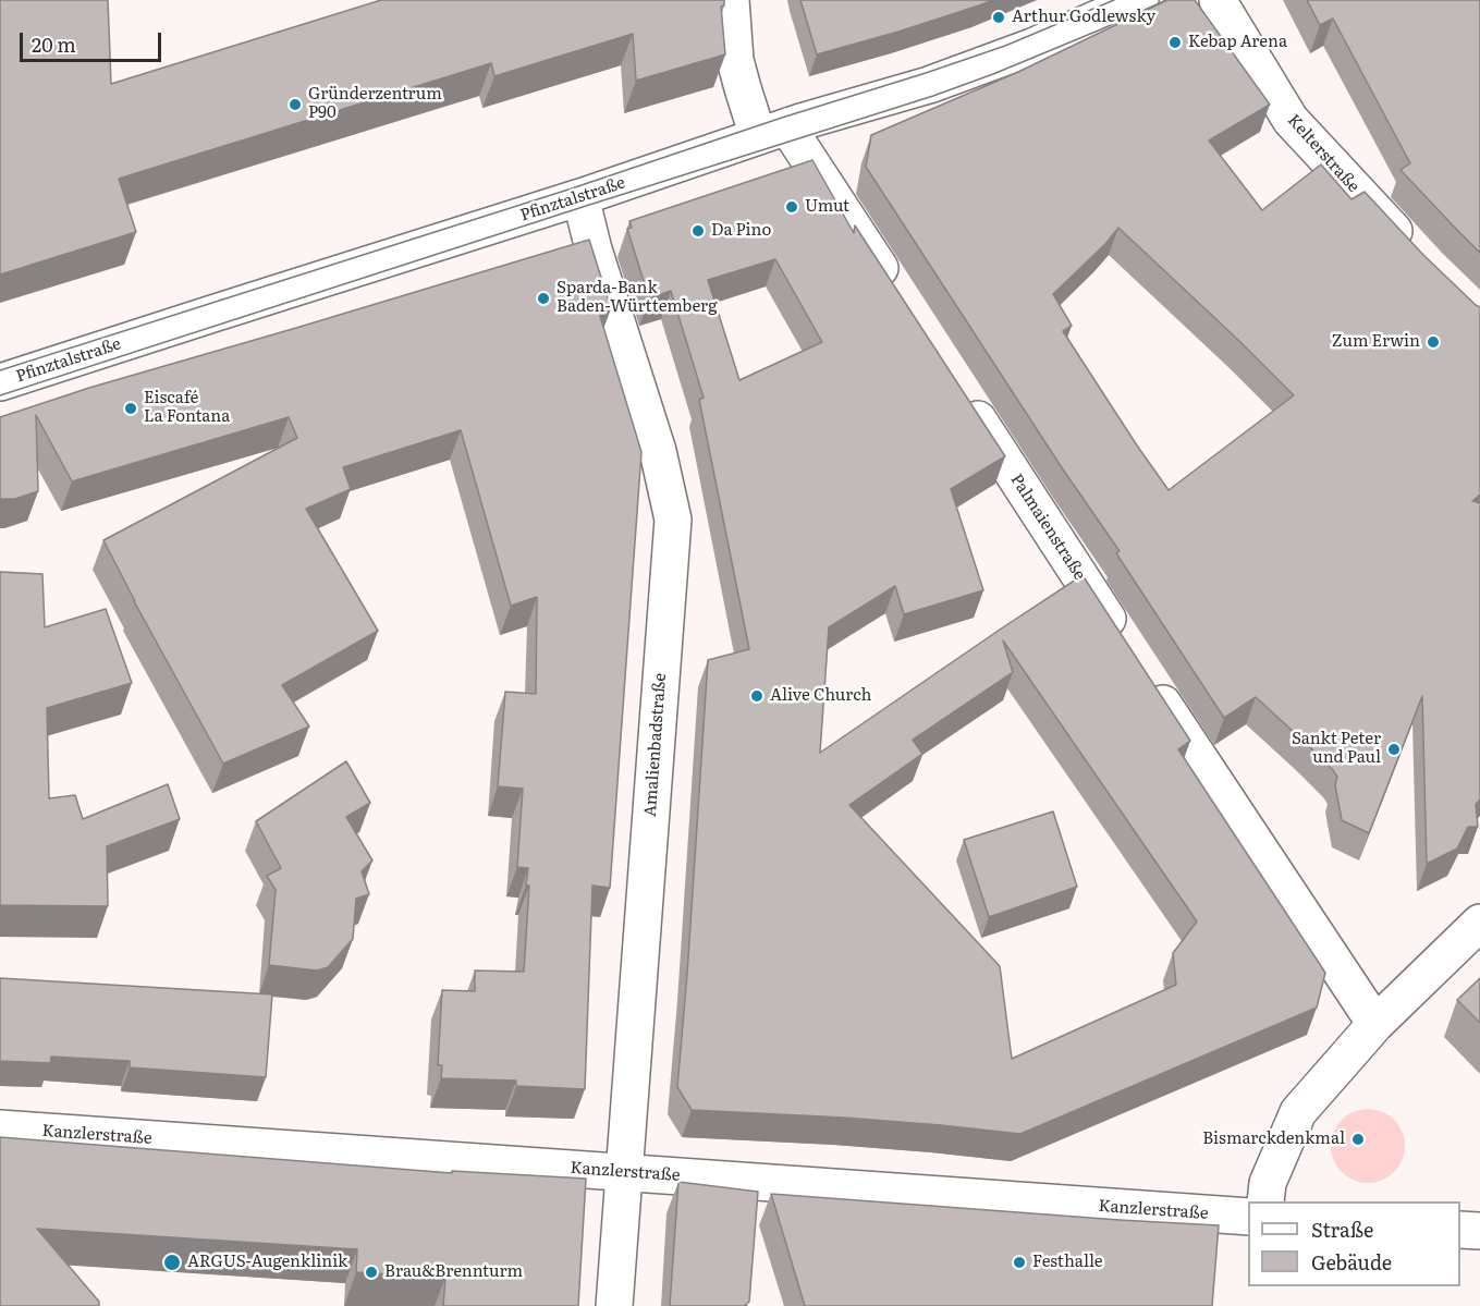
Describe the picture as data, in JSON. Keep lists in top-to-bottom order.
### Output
{
  "streets": {
    "street": [
      "Kelterstraße",
      "Pfinztalstraße",
      "Palmaienstraße",
      "Amalienbadstraße",
      "Kanzlerstraße"
    ]
  },
  "crossings": [
    ["Pfinztalstraße", "Amalienbadstraße"],
    ["Amalienbadstraße", "Kanzlerstraße"]
  ],
  "places": [
    "Arthur Godlewsky",
    "Kebap Arena",
    "Gründerzentrum P90",
    "Umut",
    "Da Pino",
    "Sparda-Bank Baden-Württemberg",
    "Zum Erwin",
    "Eiscafé La Fontana",
    "Alive Church",
    "Sankt Peter und Paul",
    "Bismarckdenkmal",
    "ARGUS-Augenklinik",
    "Festhalle",
    "Brau&Brennturm"
  ],
  "legend": ["Straße", "Gebäude"],
  "scale_bar": "20 m"
}
